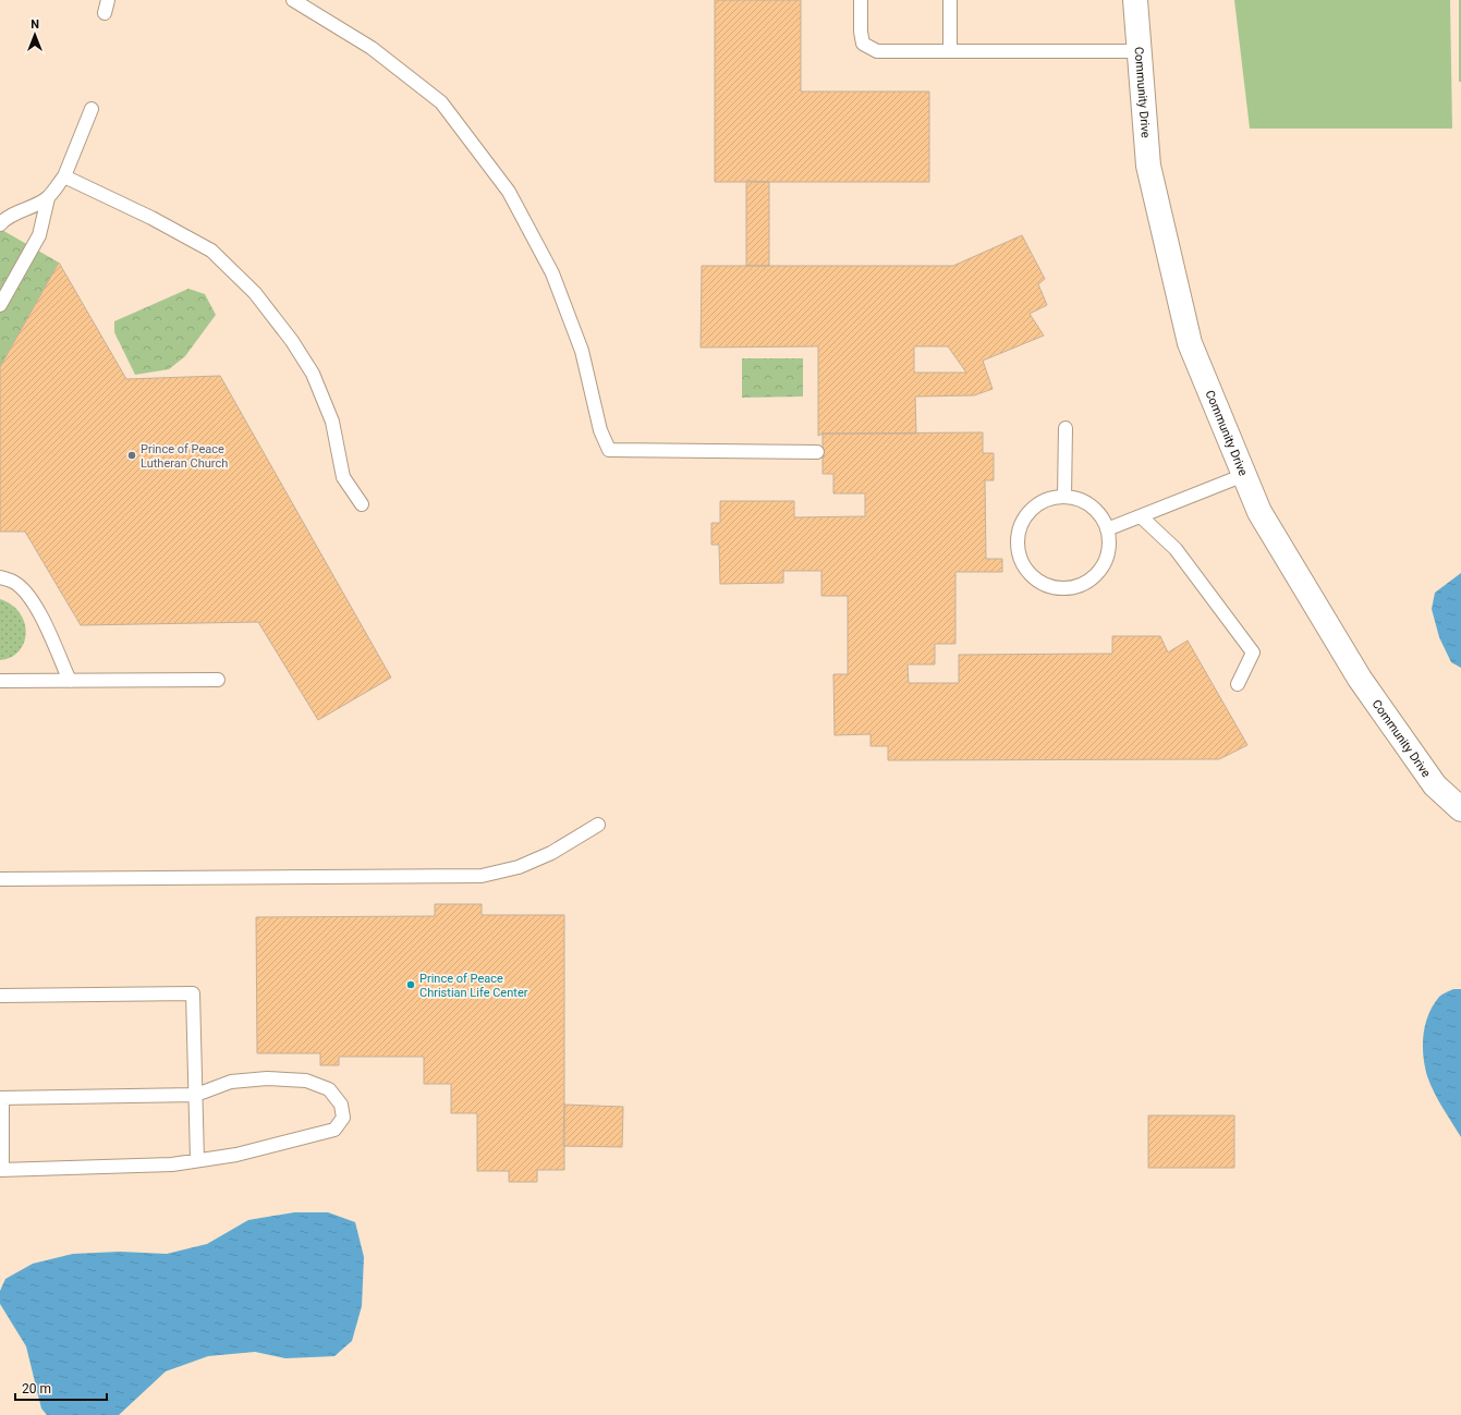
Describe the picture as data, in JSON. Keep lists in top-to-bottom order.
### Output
{
  "streets": {
    "street": ["Community Drive"]
  },
  "places": ["Prince of Peace Lutheran Church", "Prince of Peace Christian Life Center"],
  "scale_bar": "20 m",
  "north": "top"
}
